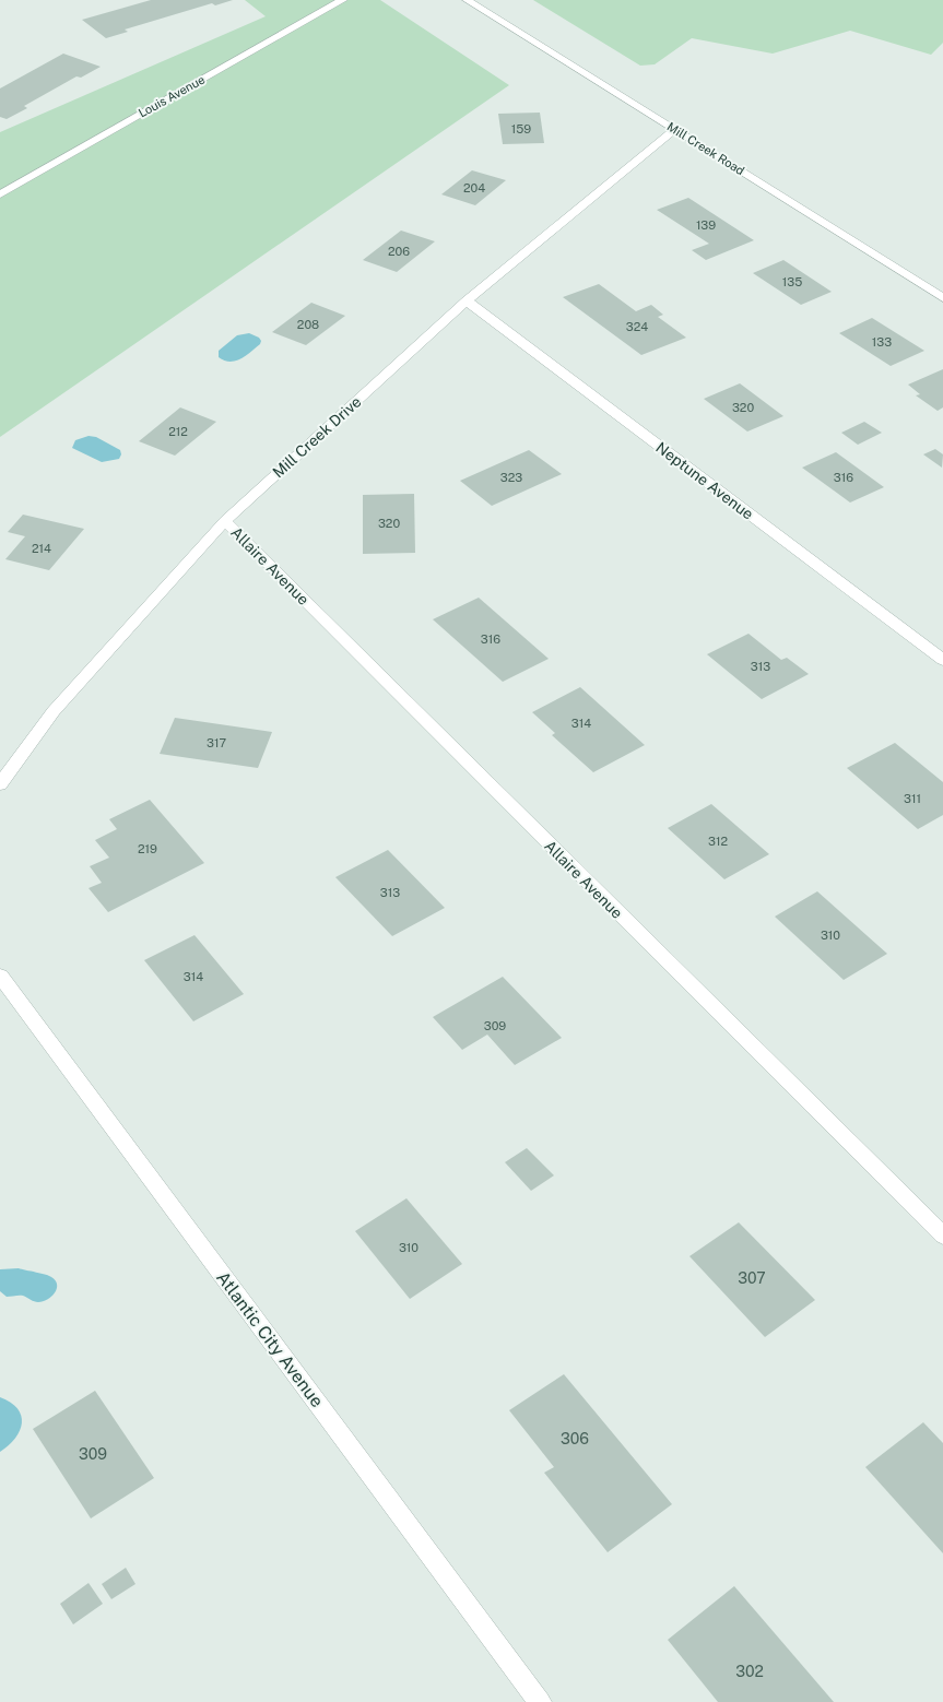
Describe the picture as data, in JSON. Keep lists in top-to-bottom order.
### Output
{
  "streets": {
    "street": [
      "Louis Avenue",
      "Mill Creek Road",
      "Mill Creek Drive",
      "Neptune Avenue",
      "Allaire Avenue",
      "Atlantic City Avenue"
    ]
  },
  "crossings": [
    ["Mill Creek Road", "Mill Creek Drive"],
    ["Mill Creek Drive", "Neptune Avenue"],
    ["Mill Creek Drive", "Allaire Avenue"]
  ],
  "house_numbers": [
    "159",
    "204",
    "139",
    "206",
    "135",
    "208",
    "324",
    "133",
    "320",
    "212",
    "323",
    "316",
    "320",
    "214",
    "316",
    "313",
    "314",
    "317",
    "311",
    "312",
    "219",
    "313",
    "310",
    "314",
    "309",
    "310",
    "307",
    "306",
    "309",
    "302"
  ]
}
